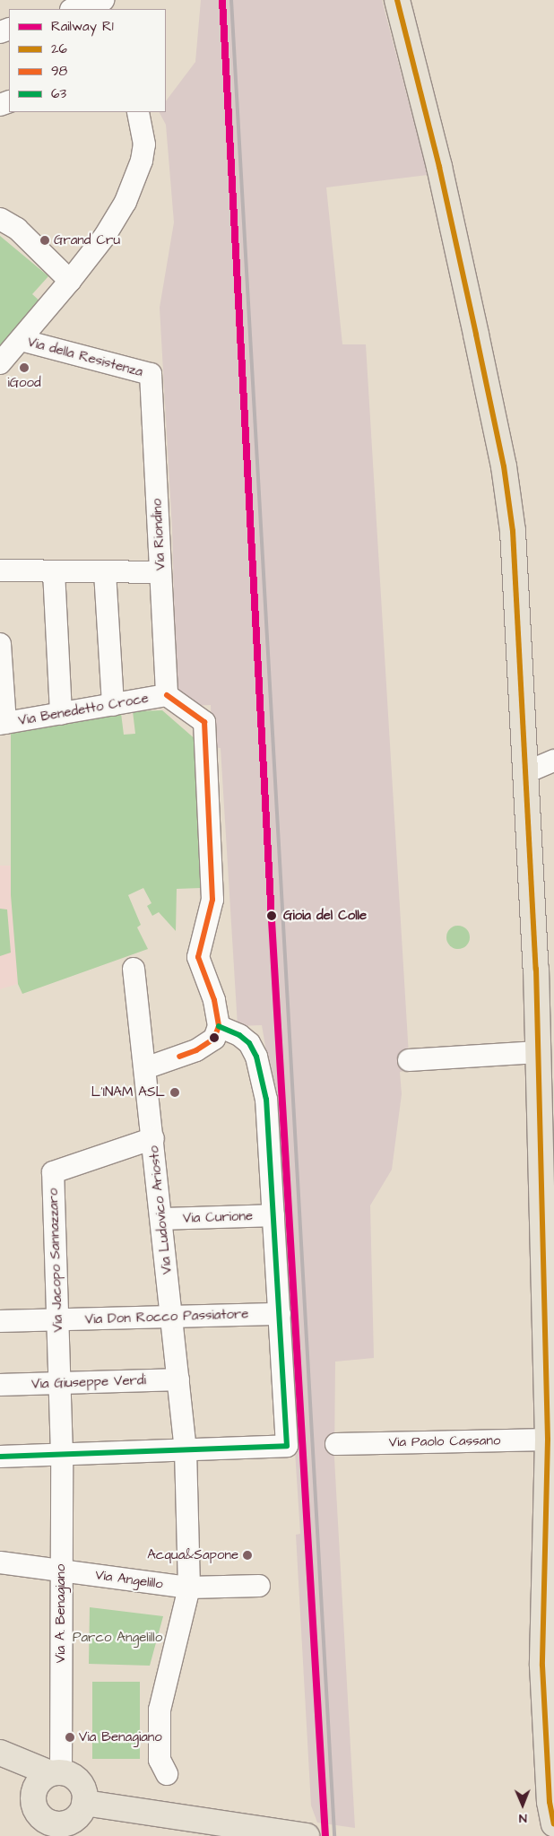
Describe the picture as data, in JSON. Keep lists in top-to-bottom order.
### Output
{
  "streets": {
    "street": [
      "Via della Resistenza",
      "Via Riondino",
      "Via Benedetto Croce",
      "Via Ludovico Ariosto",
      "Via Curione",
      "Via Jacopo Sannazzaro",
      "Via Don Rocco Passiatore",
      "Via Giuseppe Verdi",
      "Via Paolo Cassano",
      "Via Angelillo",
      "Via A. Benagiano"
    ]
  },
  "crossings": [
    ["Via della Resistenza", "Via Riondino"],
    ["Via Riondino", "Via Benedetto Croce"],
    ["Via Ludovico Ariosto", "Via Curione"],
    ["Via Ludovico Ariosto", "Via Jacopo Sannazzaro"],
    ["Via Ludovico Ariosto", "Via Don Rocco Passiatore"],
    ["Via Ludovico Ariosto", "Via Giuseppe Verdi"],
    ["Via Ludovico Ariosto", "Via Angelillo"],
    ["Via Jacopo Sannazzaro", "Via Don Rocco Passiatore"],
    ["Via Jacopo Sannazzaro", "Via Giuseppe Verdi"],
    ["Via Jacopo Sannazzaro", "Via A. Benagiano"],
    ["Via Angelillo", "Via A. Benagiano"]
  ],
  "parks": ["Parco Angelillo"],
  "places": [
    "Grand Cru",
    "iGood",
    "Gioia del Colle",
    "L'INAM ASL",
    "Acqua&Sapone",
    "Via Benagiano"
  ],
  "lines": [
    "rail line R1",
    "transit line 26",
    "transit line 98",
    "transit line 63"
  ],
  "legend": [
    "Railway R1",
    "26",
    "98",
    "63"
  ],
  "north": "bottom"
}
